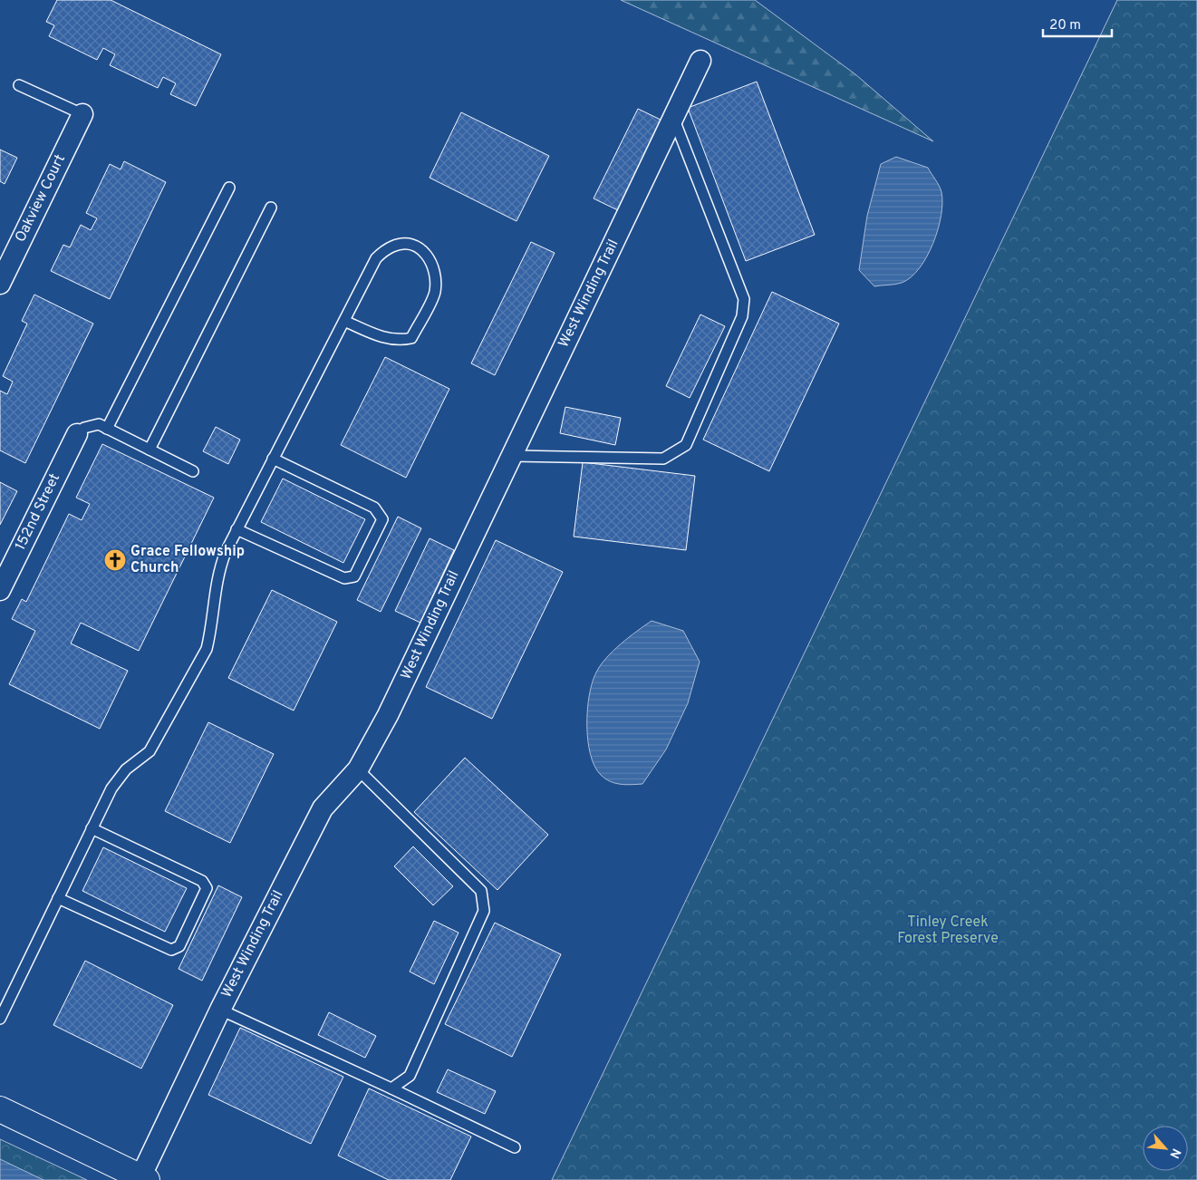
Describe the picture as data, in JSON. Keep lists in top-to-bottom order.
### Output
{
  "streets": {
    "street": ["Oakview Court", "West Winding Trail", "152nd Street"]
  },
  "parks": ["Tinley Creek Forest Preserve"],
  "places": {
    "church": ["Grace Fellowship Church"]
  },
  "scale_bar": "20 m",
  "north": "bottom right"
}
